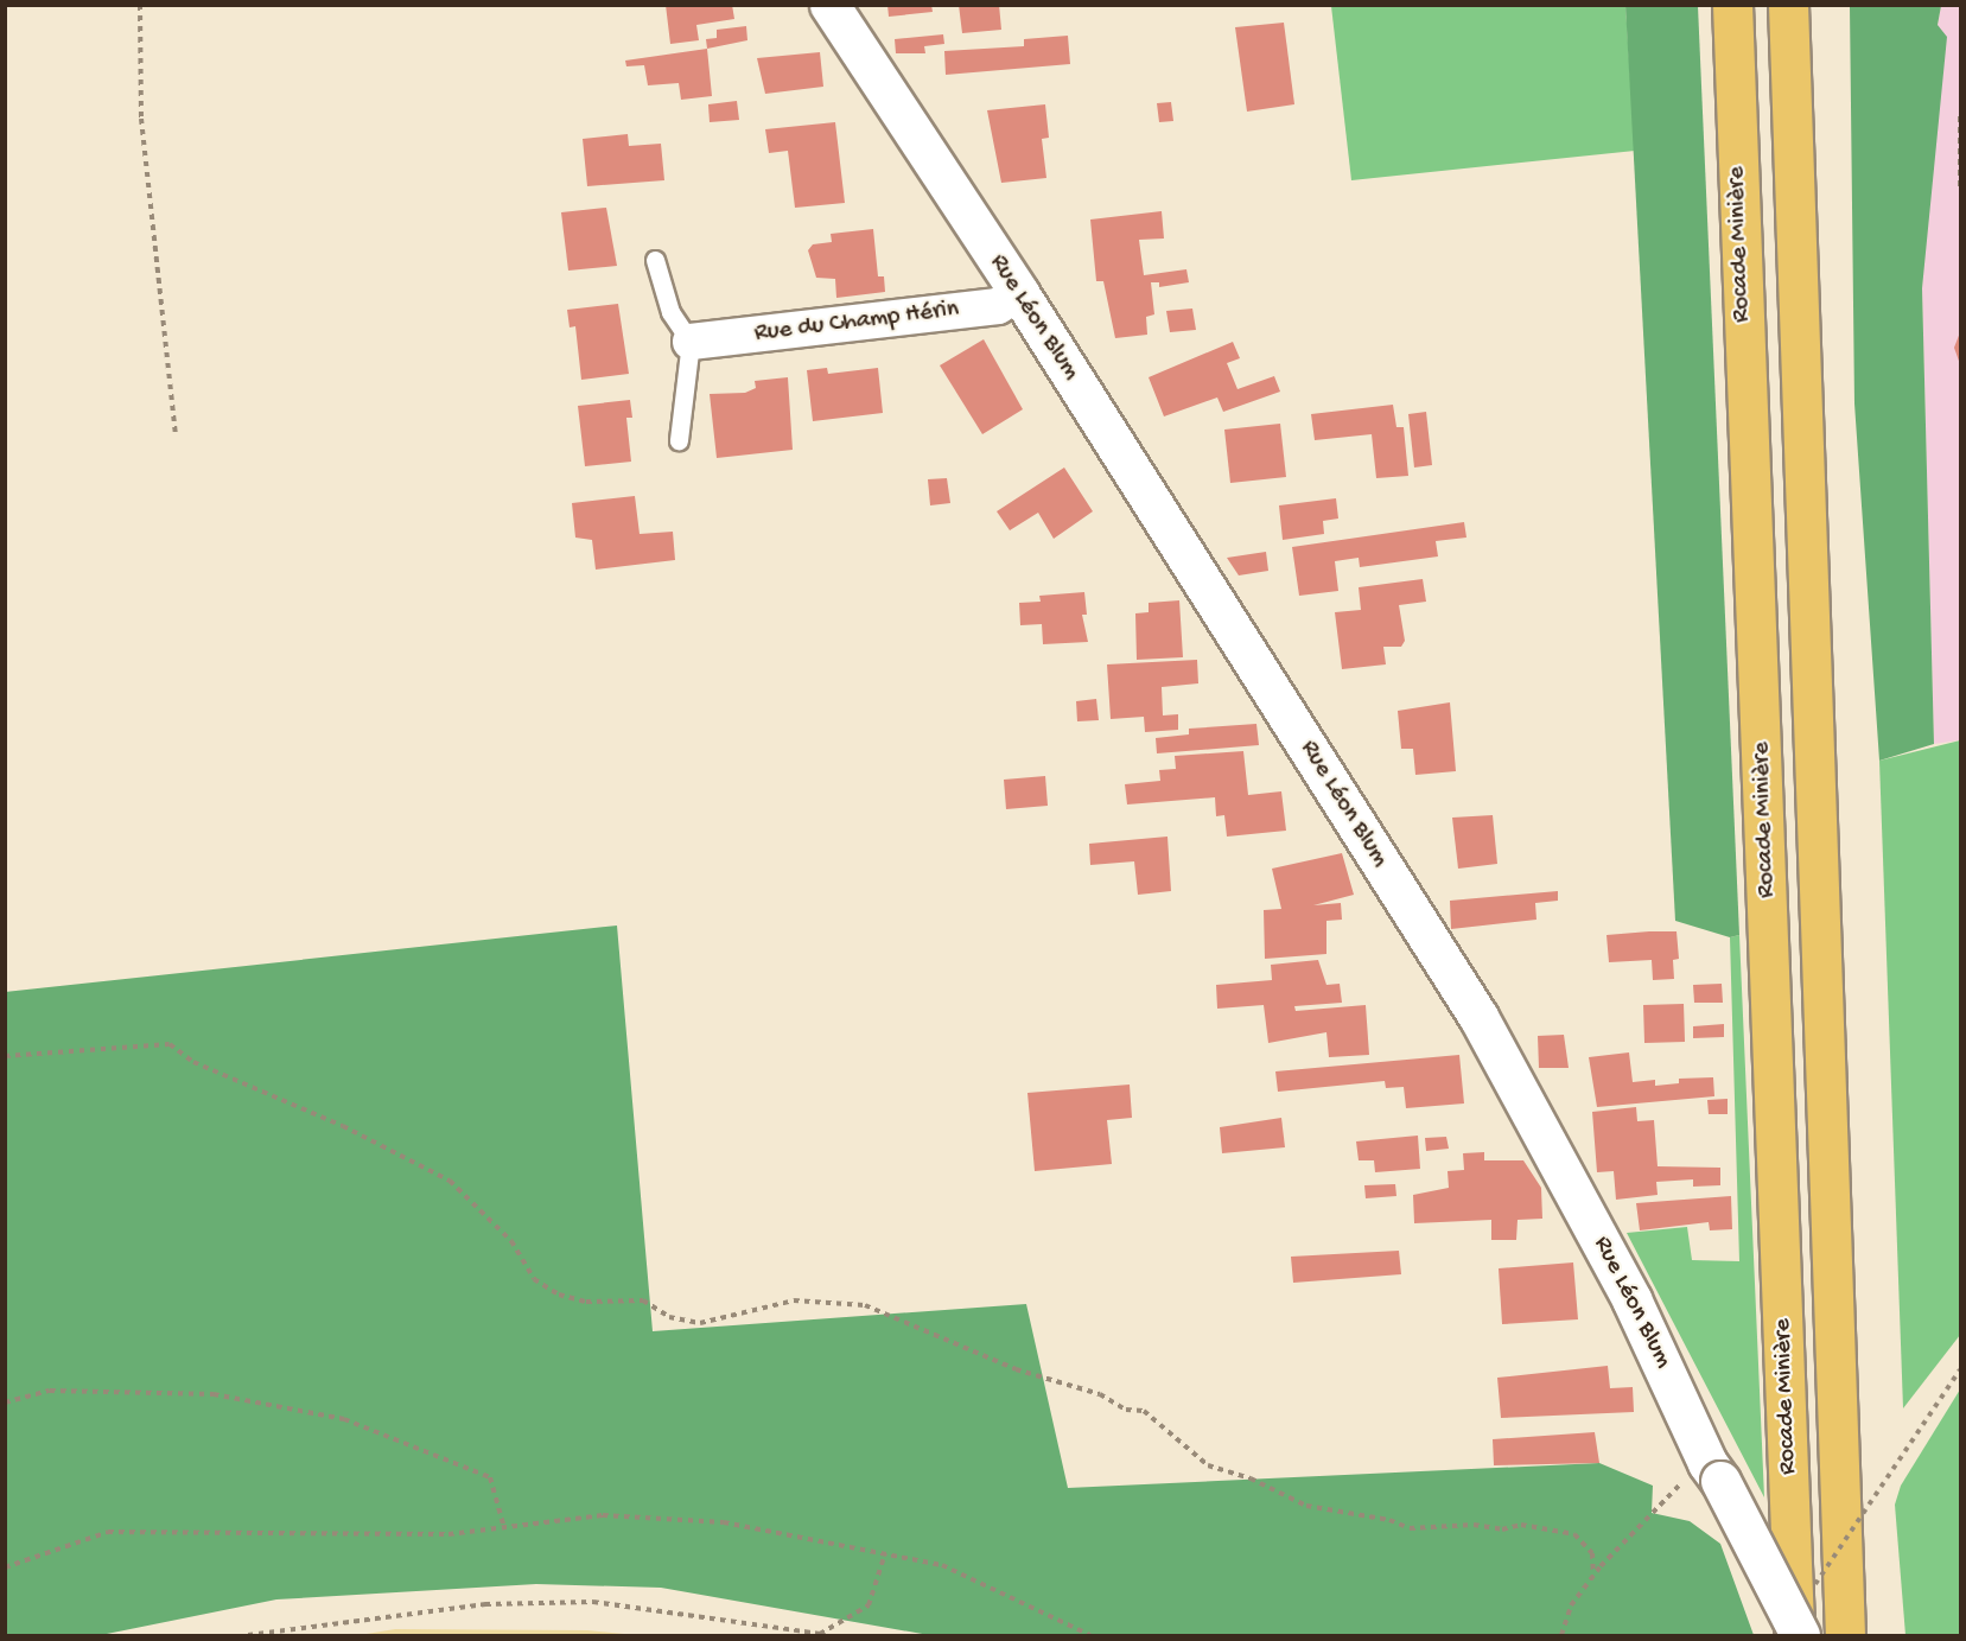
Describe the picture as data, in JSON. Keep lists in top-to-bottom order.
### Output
{
  "streets": {
    "highway": ["Rocade Minière"],
    "street": ["Rue Léon Blum", "Rue du Champ Hérin"]
  },
  "crossings": [
    ["Rocade Minière", "Rue Léon Blum"],
    ["Rue Léon Blum", "Rue du Champ Hérin"]
  ]
}
